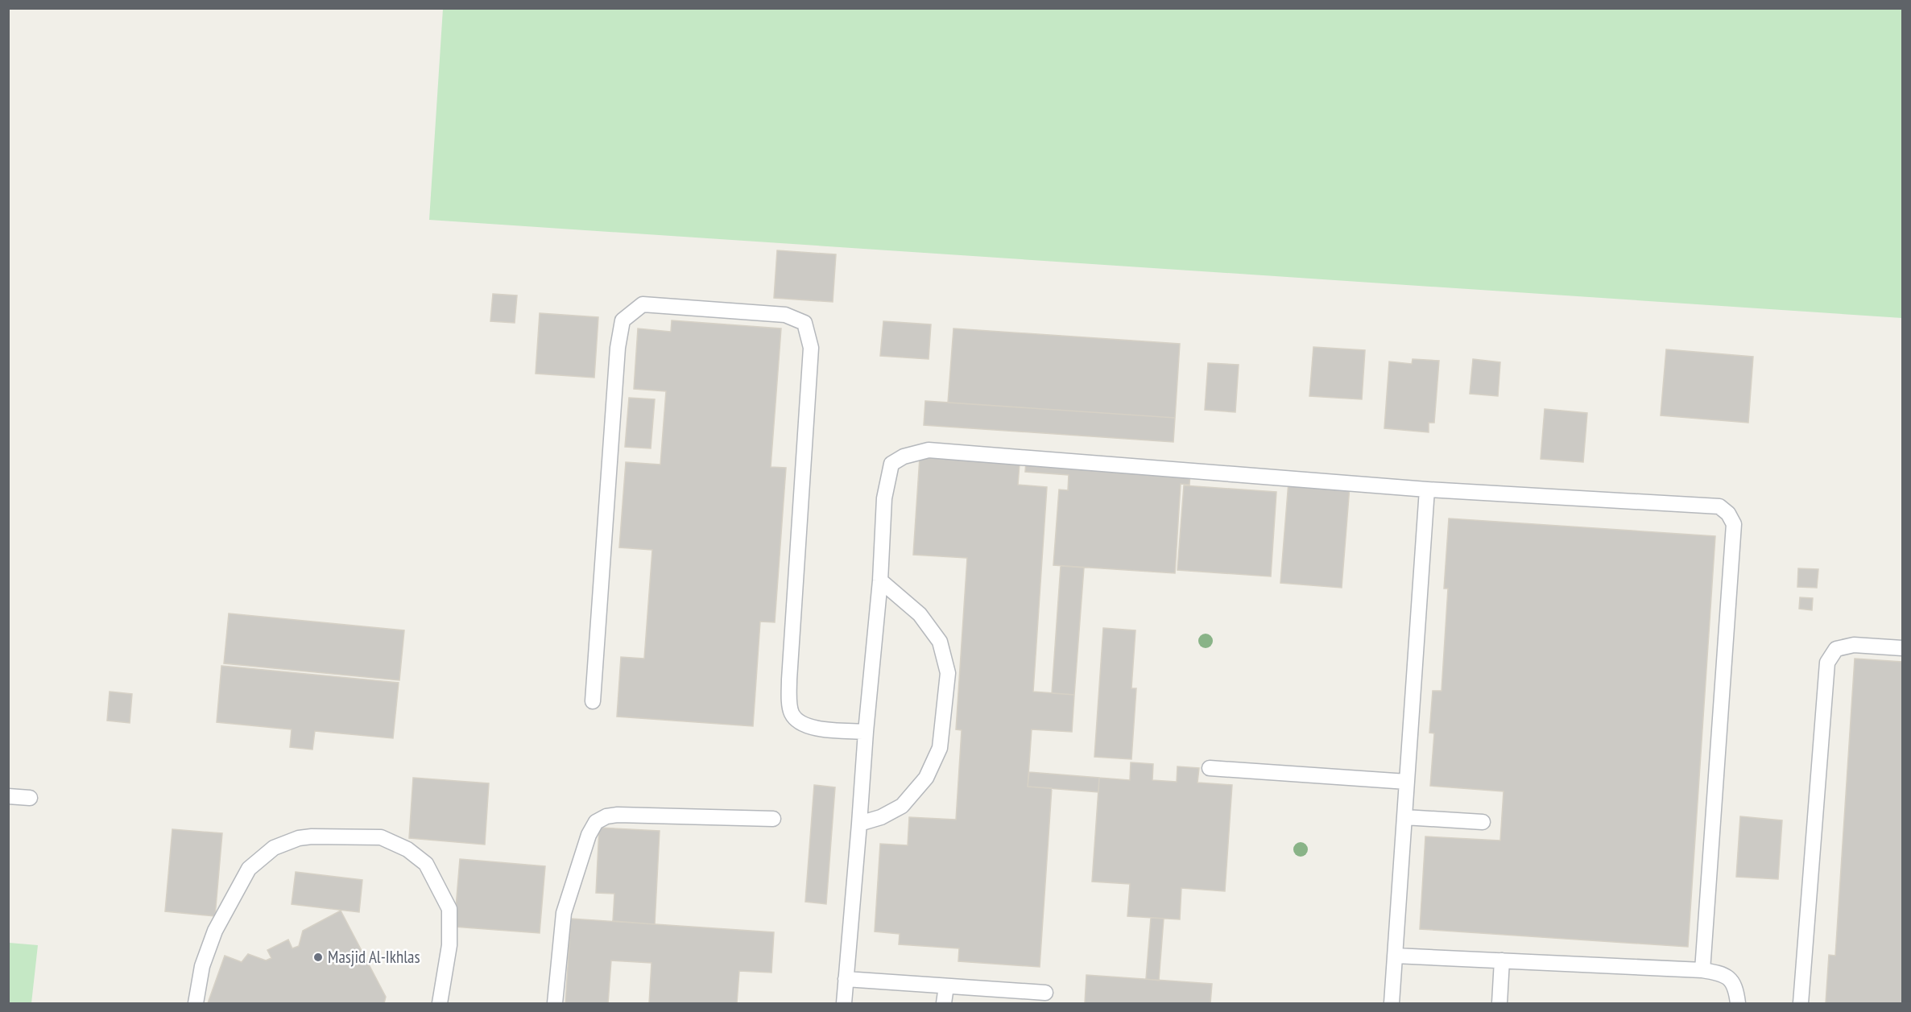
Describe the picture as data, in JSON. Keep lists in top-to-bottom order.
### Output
{
  "places": ["Masjid Al-Ikhlas"]
}
